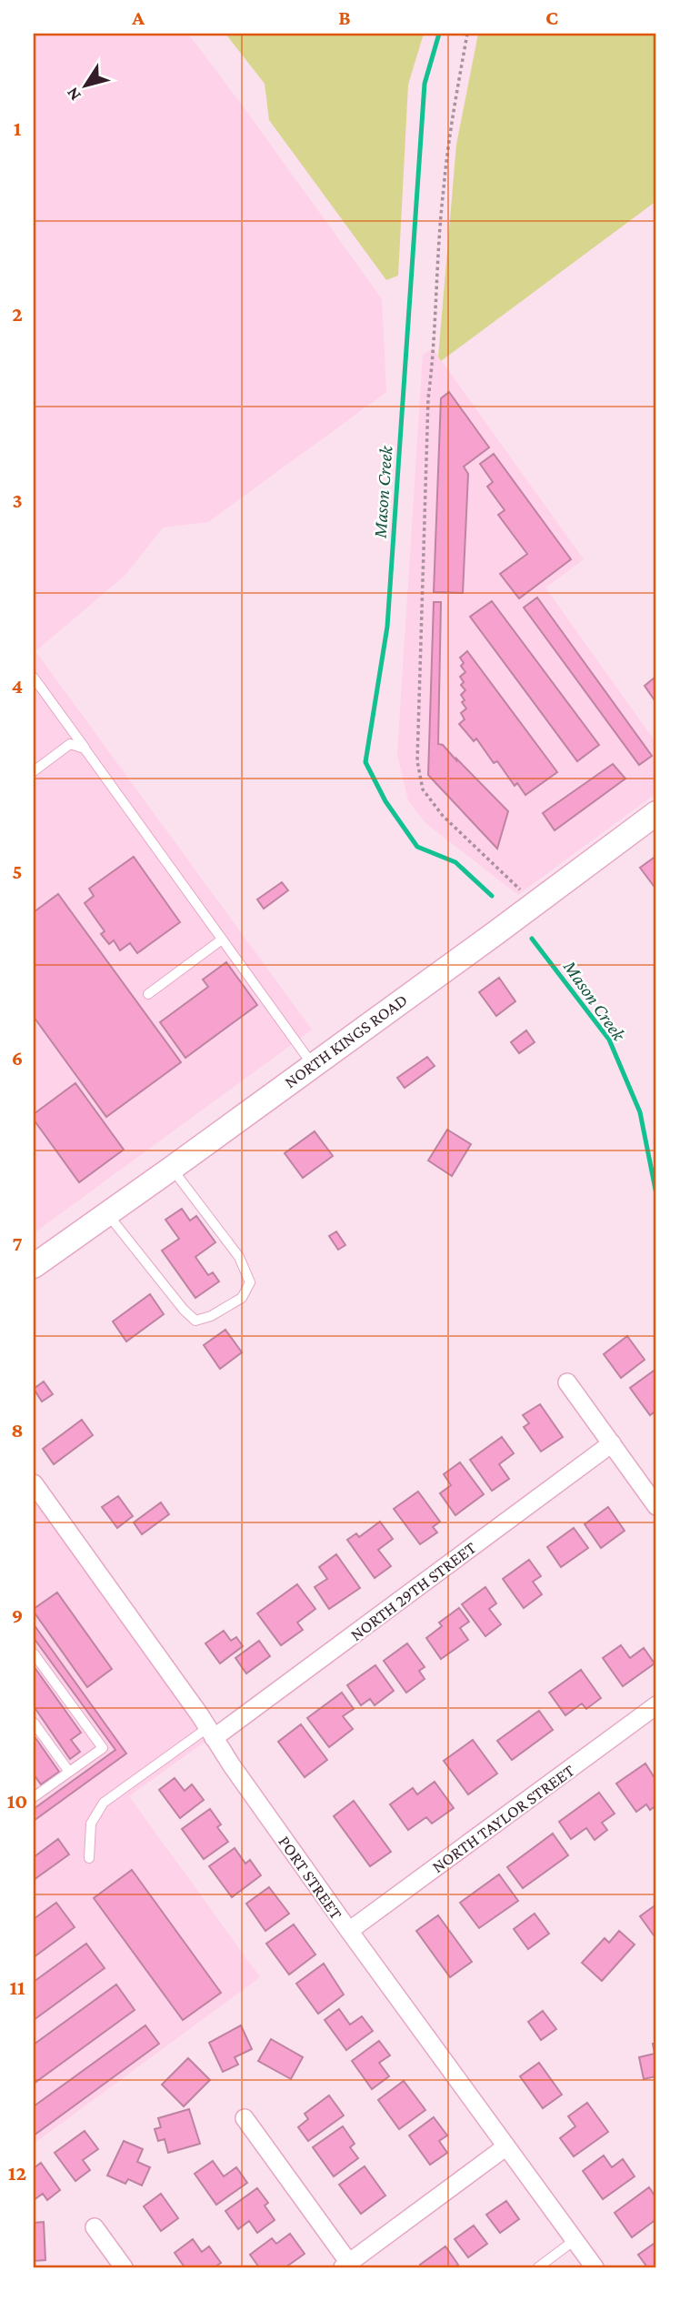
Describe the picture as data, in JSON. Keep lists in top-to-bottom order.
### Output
{
  "streets": {
    "main road": ["NORTH KINGS ROAD"],
    "street": ["NORTH 29TH STREET", "NORTH TAYLOR STREET", "PORT STREET"]
  },
  "crossings": [
    ["NORTH 29TH STREET", "PORT STREET"],
    ["NORTH TAYLOR STREET", "PORT STREET"]
  ],
  "water": ["Mason Creek"],
  "north": "bottom left",
  "grid": {
    "columns": ["A", "B", "C"],
    "rows": [
      "1",
      "2",
      "3",
      "4",
      "5",
      "6",
      "7",
      "8",
      "9",
      "10",
      "11",
      "12"
    ]
  }
}
